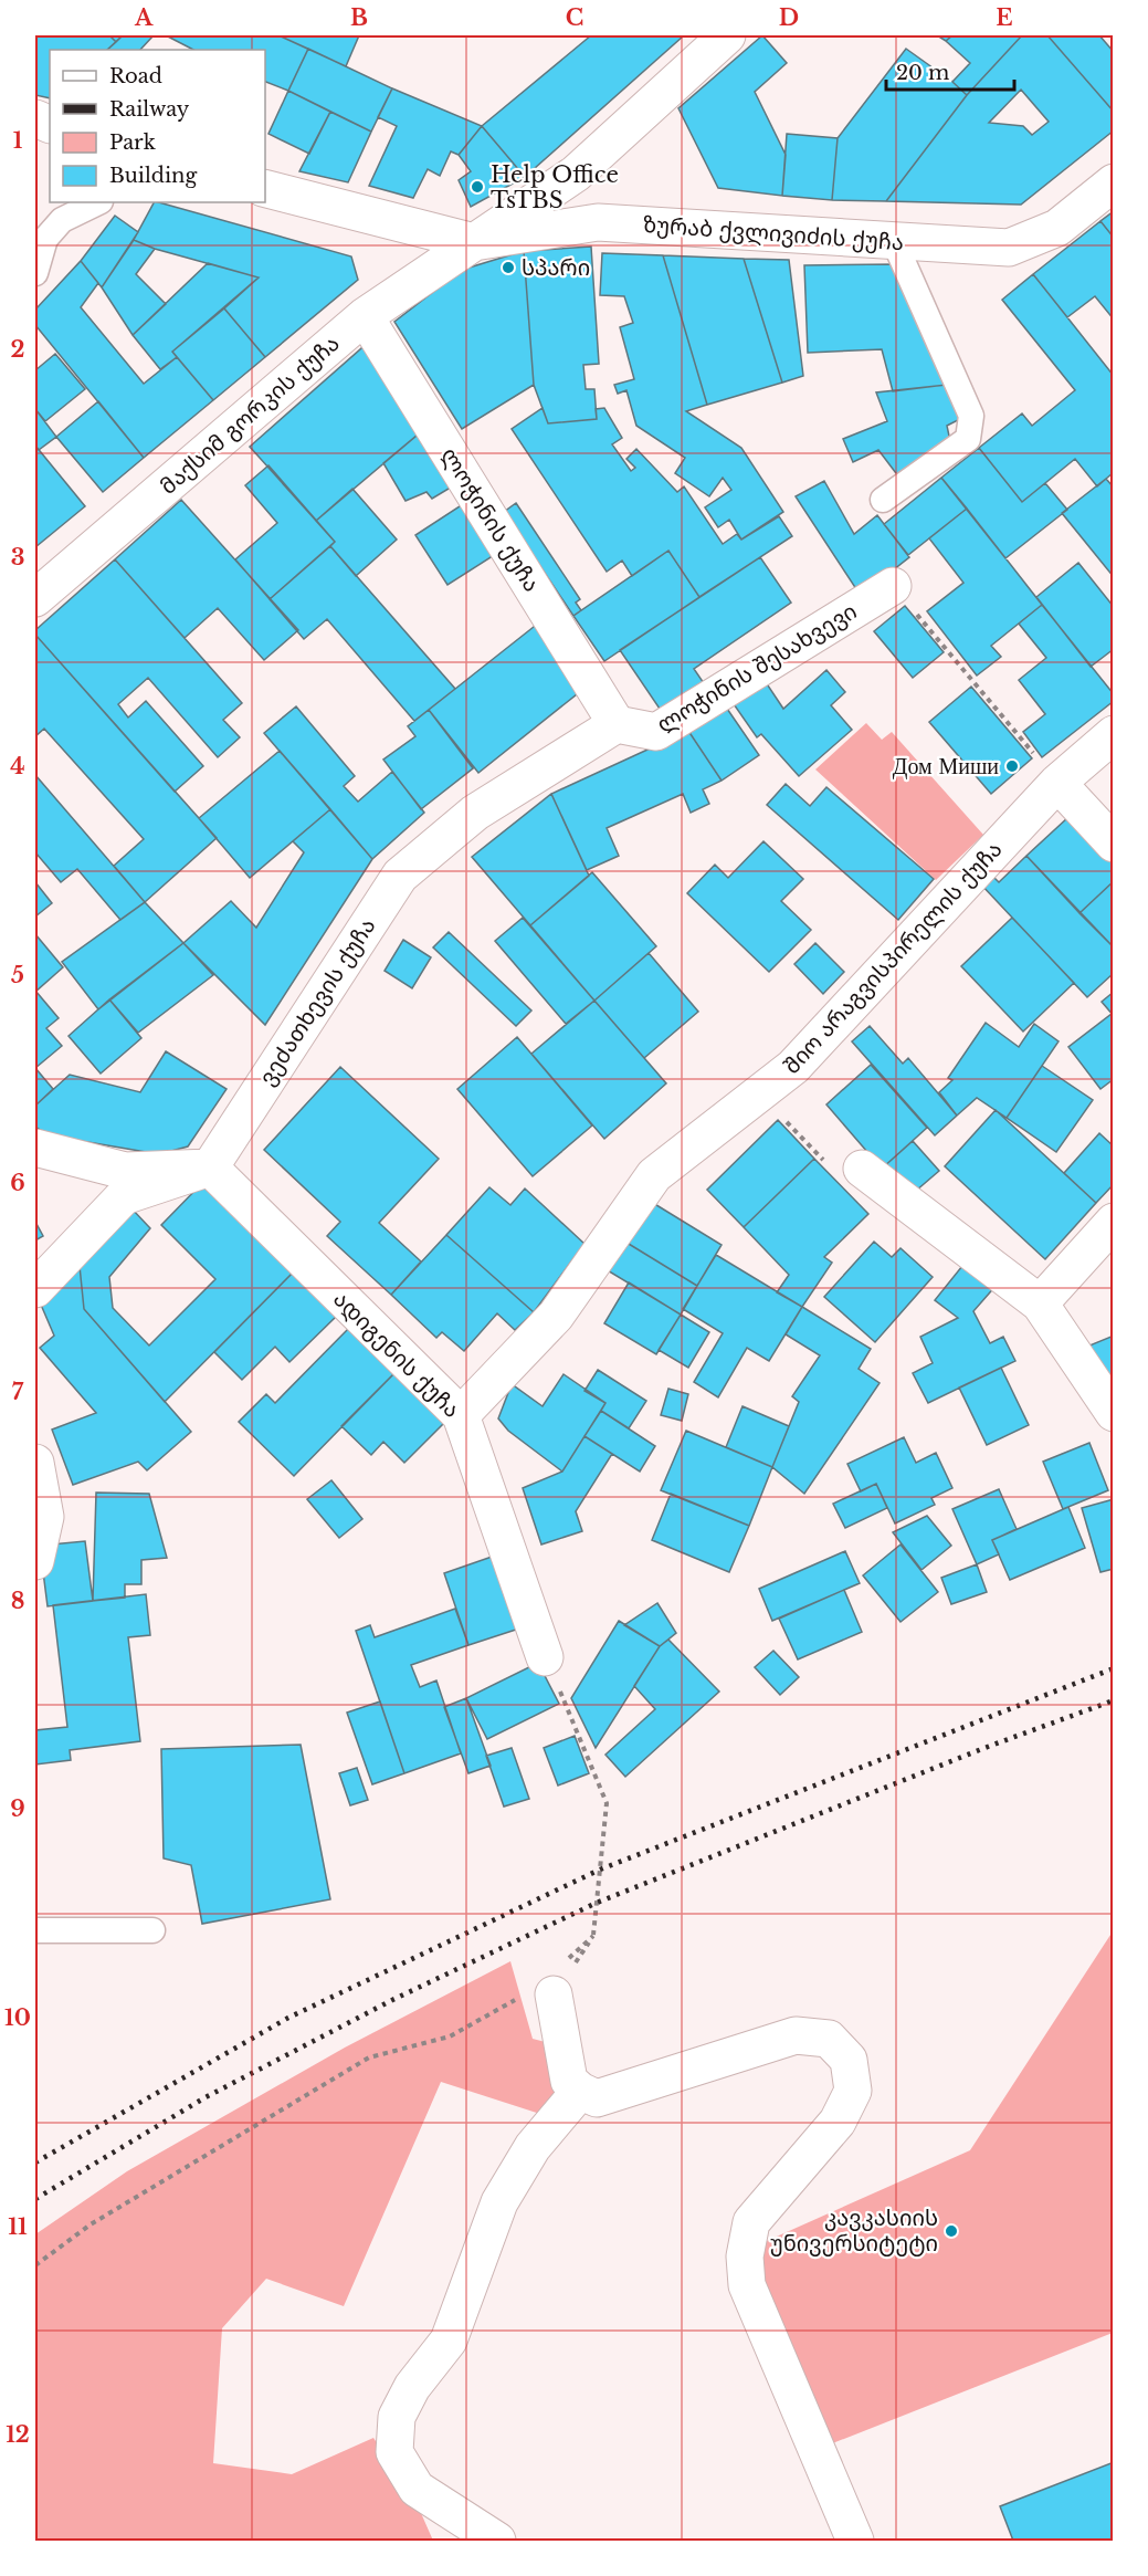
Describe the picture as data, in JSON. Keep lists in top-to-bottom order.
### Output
{
  "streets": {
    "street": [
      "ზურაბ ქვლივიძის ქუჩა",
      "მაქსიმ გორკის ქუჩა",
      "ლოჭინის ქუჩა",
      "ლოჭინის შესახვევი",
      "შიო არაგვისპირელის ქუჩა",
      "ვეძათხევის ქუჩა",
      "ადიგენის ქუჩა"
    ]
  },
  "crossings": [
    ["ზურაბ ქვლივიძის ქუჩა", "მაქსიმ გორკის ქუჩა"],
    ["მაქსიმ გორკის ქუჩა", "ლოჭინის ქუჩა"],
    ["ლოჭინის ქუჩა", "ლოჭინის შესახვევი"],
    ["ლოჭინის ქუჩა", "ვეძათხევის ქუჩა"],
    ["ლოჭინის შესახვევი", "ვეძათხევის ქუჩა"],
    ["შიო არაგვისპირელის ქუჩა", "ადიგენის ქუჩა"],
    ["ვეძათხევის ქუჩა", "ადიგენის ქუჩა"]
  ],
  "places": [
    "Help Office TsTBS",
    "სპარი",
    "Дом Миши",
    "კავკასიის უნივერსიტეტი"
  ],
  "legend": [
    "Road",
    "Railway",
    "Park",
    "Building"
  ],
  "scale_bar": "20 m",
  "grid": {
    "columns": [
      "A",
      "B",
      "C",
      "D",
      "E"
    ],
    "rows": [
      "1",
      "2",
      "3",
      "4",
      "5",
      "6",
      "7",
      "8",
      "9",
      "10",
      "11",
      "12"
    ]
  }
}
